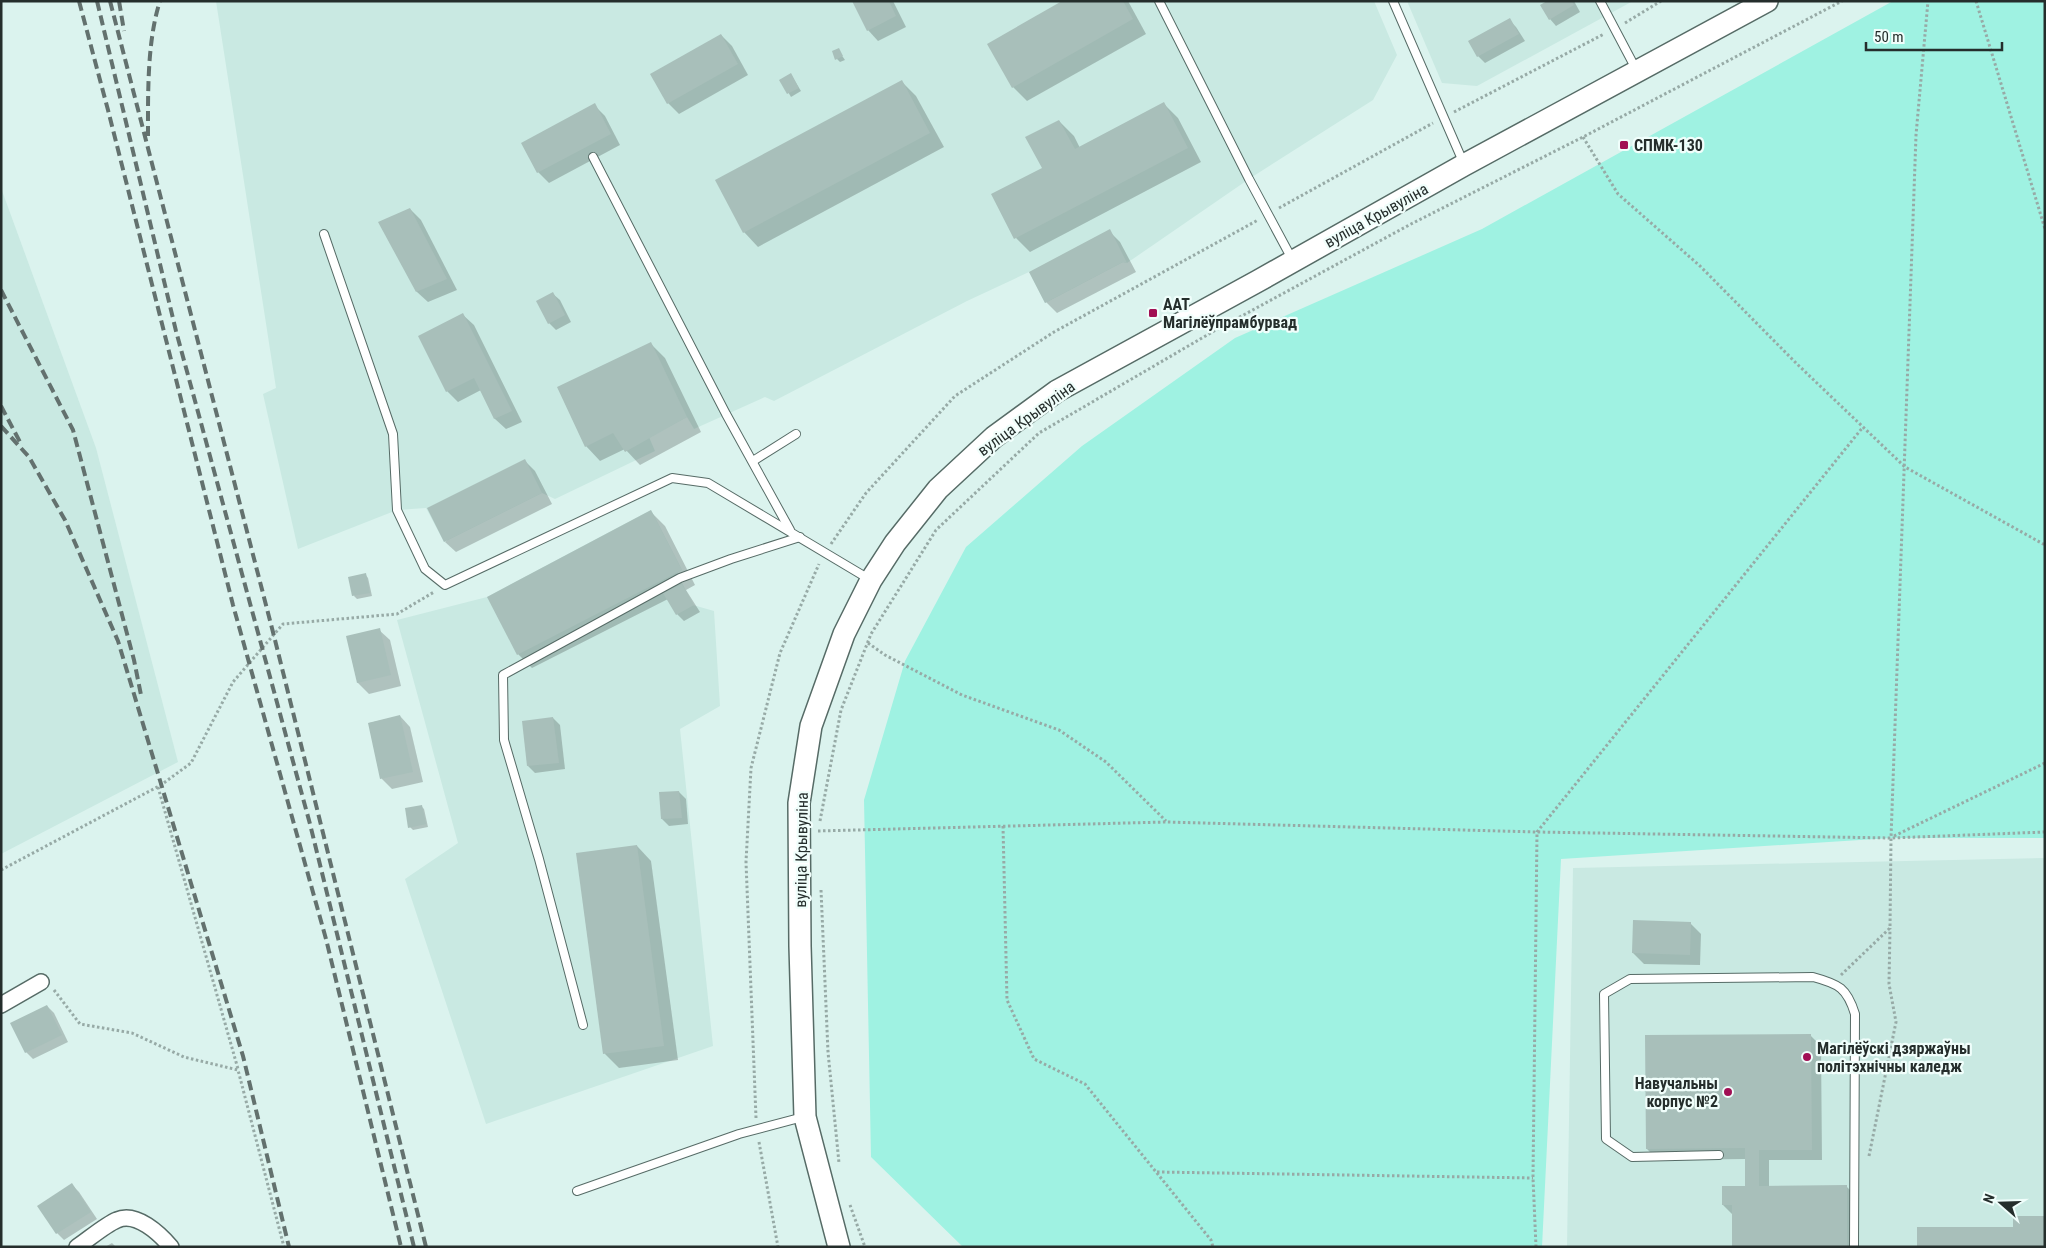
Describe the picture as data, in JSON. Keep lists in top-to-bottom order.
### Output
{
  "streets": {
    "main road": ["вуліца Крывуліна"]
  },
  "places": {
    "transit": ["СПМК-130", "ААТ Магілёўпрамбурвад"],
    "other": ["Магілёўскі дзяржаўны політэхнічны каледж", "Навучальны корпус №2"]
  },
  "scale_bar": "50 m",
  "north": "left"
}
